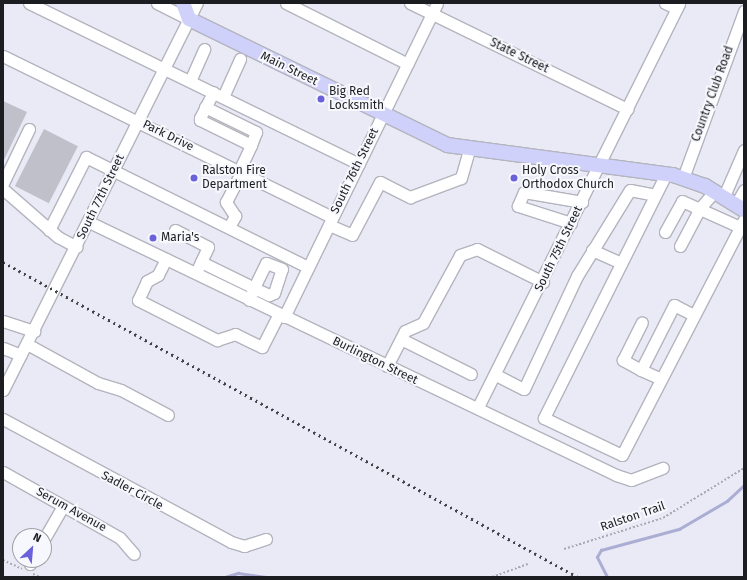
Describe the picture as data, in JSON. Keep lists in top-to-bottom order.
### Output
{
  "streets": {
    "main road": ["Main Street"],
    "street": [
      "State Street",
      "Country Club Road",
      "Park Drive",
      "South 76th Street",
      "South 77th Street",
      "South 75th Street",
      "Burlington Street",
      "Sadler Circle",
      "Serum Avenue"
    ],
    "path": ["Ralston Trail"]
  },
  "crossings": [
    ["State Street", "South 76th Street"],
    ["State Street", "South 75th Street"],
    ["Main Street", "Country Club Road"],
    ["Main Street", "Park Drive"],
    ["Main Street", "South 76th Street"],
    ["Main Street", "South 77th Street"],
    ["Main Street", "South 75th Street"],
    ["Park Drive", "South 76th Street"],
    ["Park Drive", "South 77th Street"],
    ["South 76th Street", "Burlington Street"],
    ["South 77th Street", "Burlington Street"],
    ["South 75th Street", "Burlington Street"]
  ],
  "places": [
    "Big Red Locksmith",
    "Ralston Fire Department",
    "Holy Cross Orthodox Church",
    "Maria's"
  ],
  "north": "top right"
}
